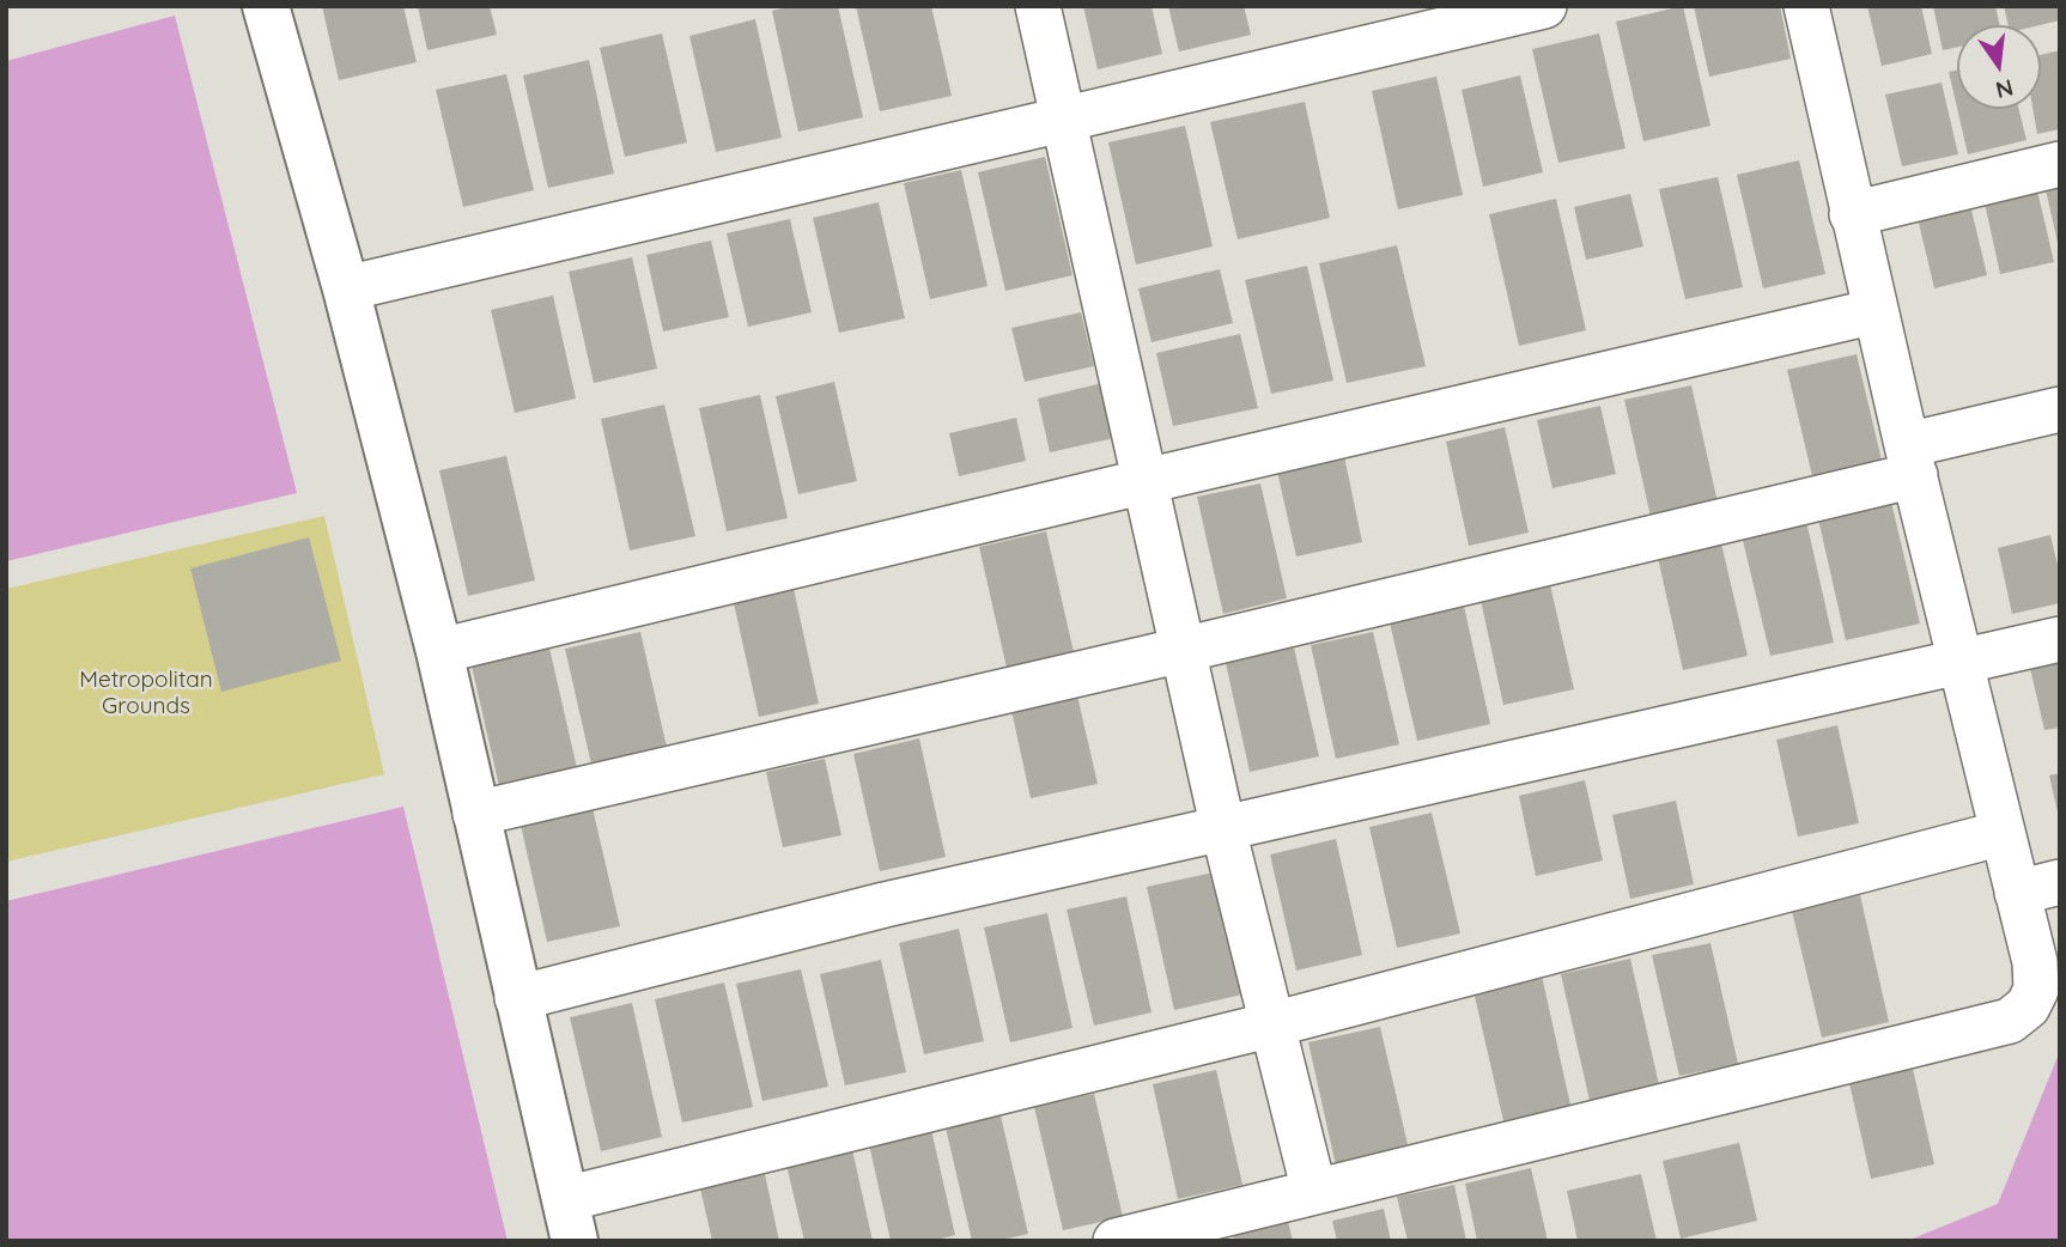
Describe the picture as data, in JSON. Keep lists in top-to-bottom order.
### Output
{
  "parks": ["Metropolitan Grounds"],
  "north": "bottom"
}
